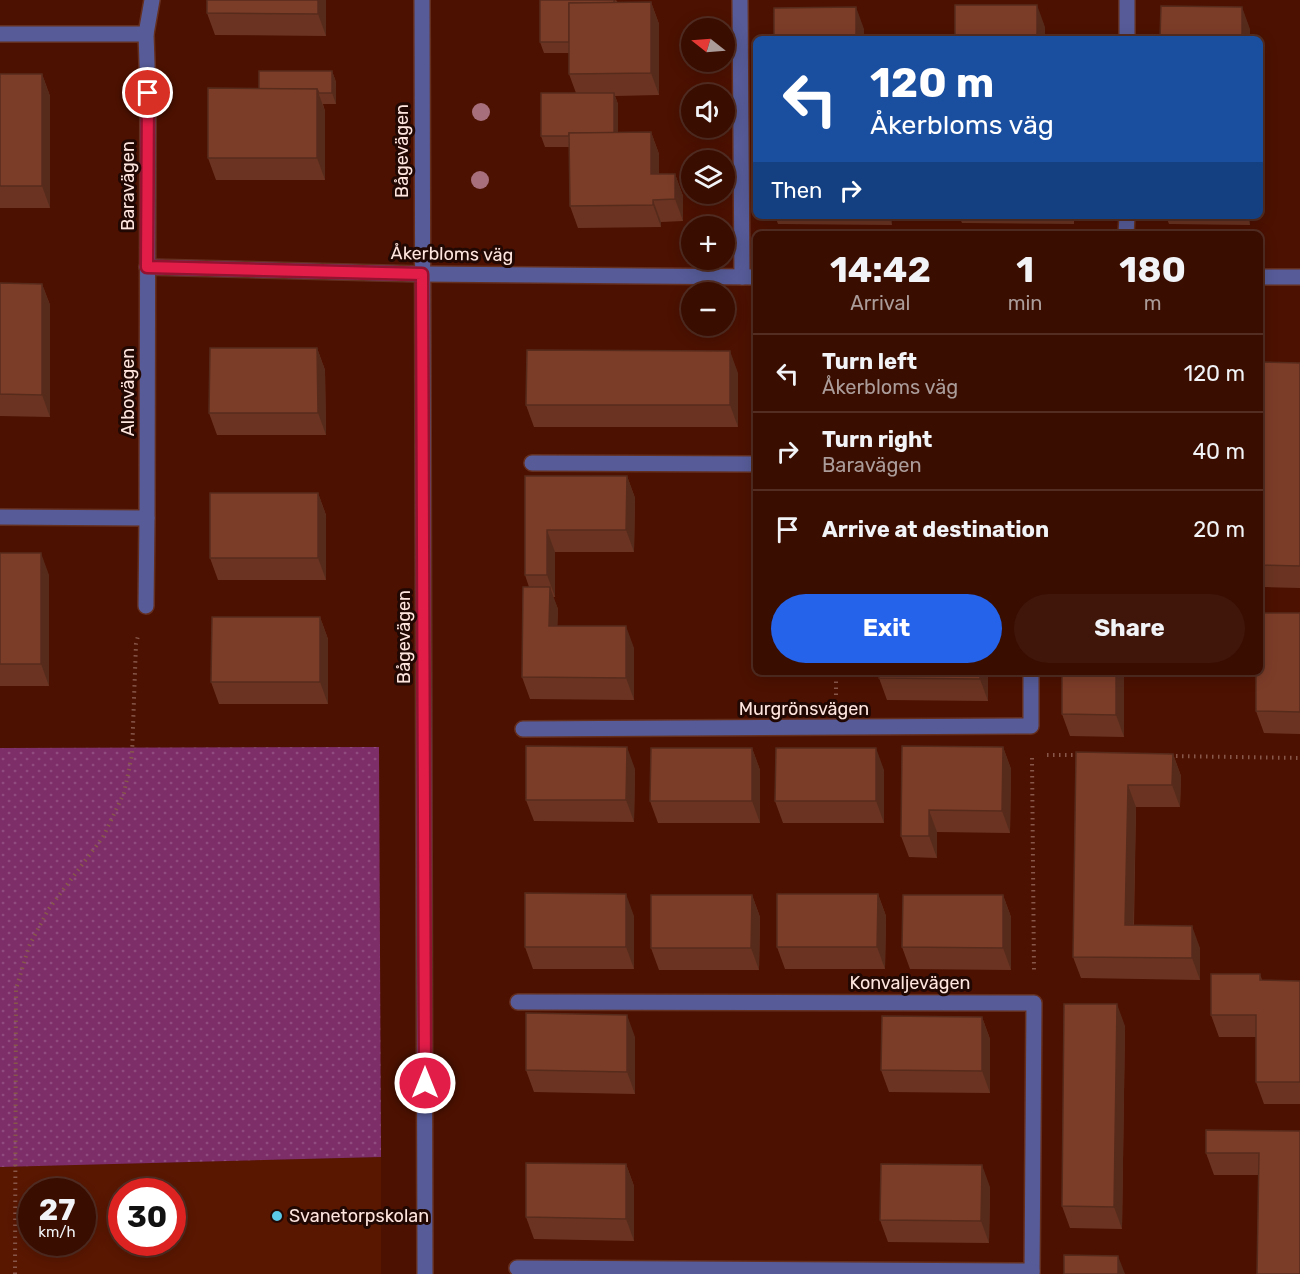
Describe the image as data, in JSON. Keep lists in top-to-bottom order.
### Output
{
  "streets": {
    "street": [
      "Bågevägen",
      "Baravägen",
      "Åkerbloms väg",
      "Albovägen",
      "Murgrönsvägen",
      "Konvaljevägen"
    ]
  },
  "crossings": [
    ["Bågevägen", "Åkerbloms väg"],
    ["Baravägen", "Åkerbloms väg"],
    ["Baravägen", "Albovägen"],
    ["Åkerbloms väg", "Albovägen"]
  ],
  "places": ["Svanetorpskolan"],
  "north": "left",
  "page": {
    "map_buttons": ["+", "−"],
    "turn": ["120 m", "Åkerbloms väg"],
    "then": "Then",
    "eta": [
      "14:42",
      "Arrival",
      "1",
      "min",
      "180",
      "m"
    ],
    "list": [
      {
        "name": "Turn left",
        "note": "Åkerbloms väg",
        "value": "120 m"
      },
      {
        "name": "Turn right",
        "note": "Baravägen",
        "value": "40 m"
      },
      {
        "name": "Arrive at destination",
        "value": "20 m"
      }
    ],
    "buttons": ["Exit", "Share"],
    "speed": "27 km/h",
    "limit": "30"
  }
}
